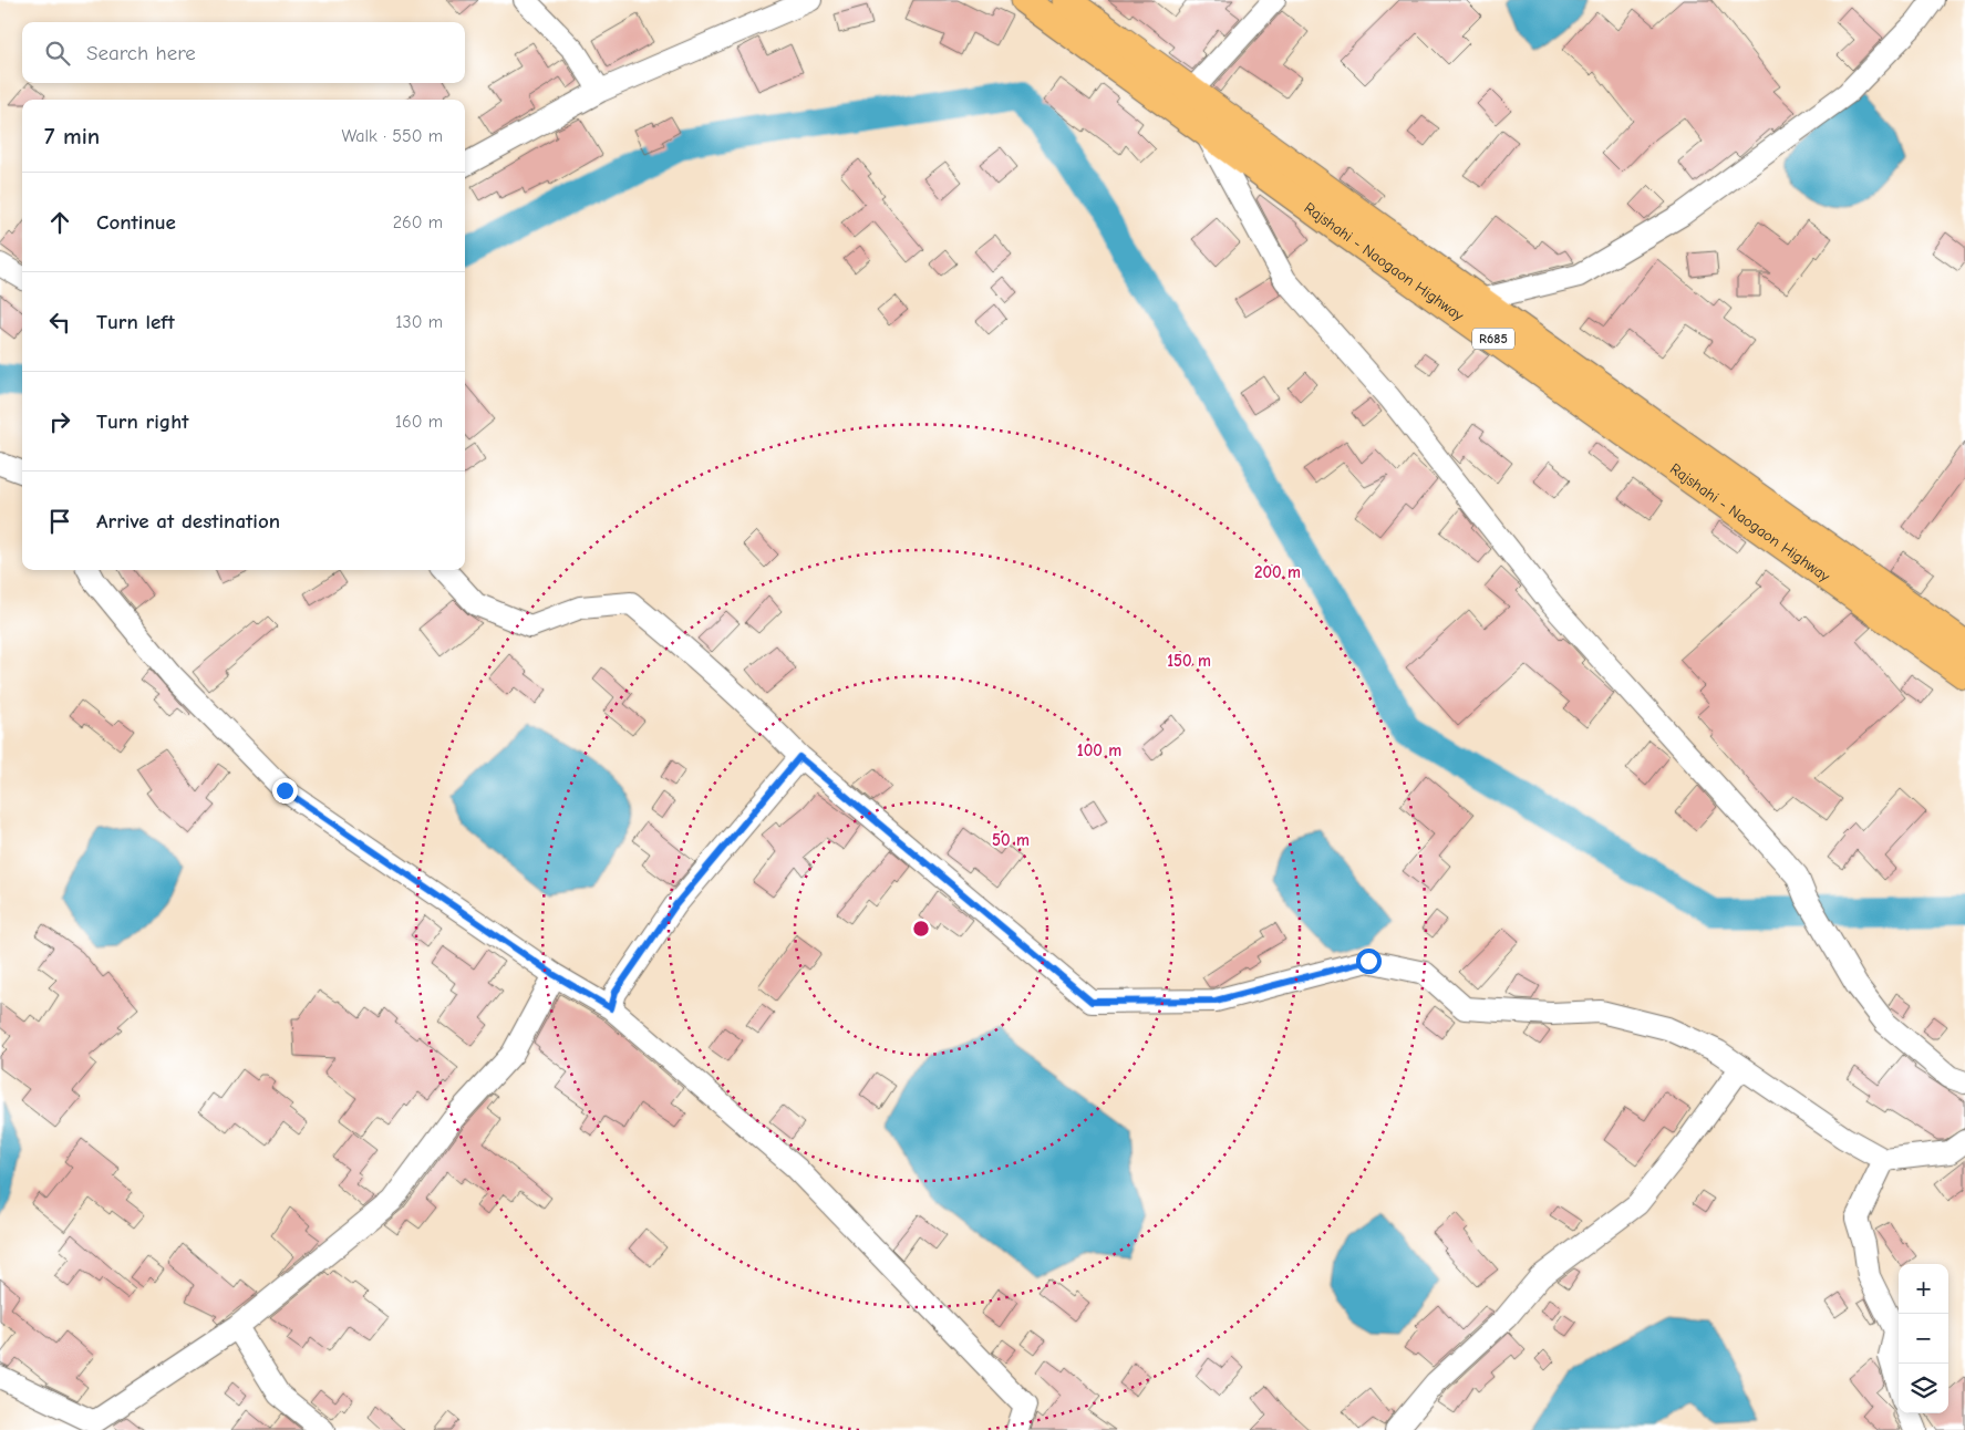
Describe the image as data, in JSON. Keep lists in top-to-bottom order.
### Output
{
  "streets": {
    "main road": ["Rajshahi - Naogaon Highway", "R685"]
  },
  "page": {
    "search": "Search here",
    "heading": ["7 min", "Walk · 550 m"],
    "list": [
      ["Continue", "260 m"],
      ["Turn left", "130 m"],
      ["Turn right", "160 m"],
      "Arrive at destination"
    ],
    "map_buttons": ["+", "−"]
  },
  "rings": [
    "200 m",
    "150 m",
    "100 m",
    "50 m"
  ]
}
